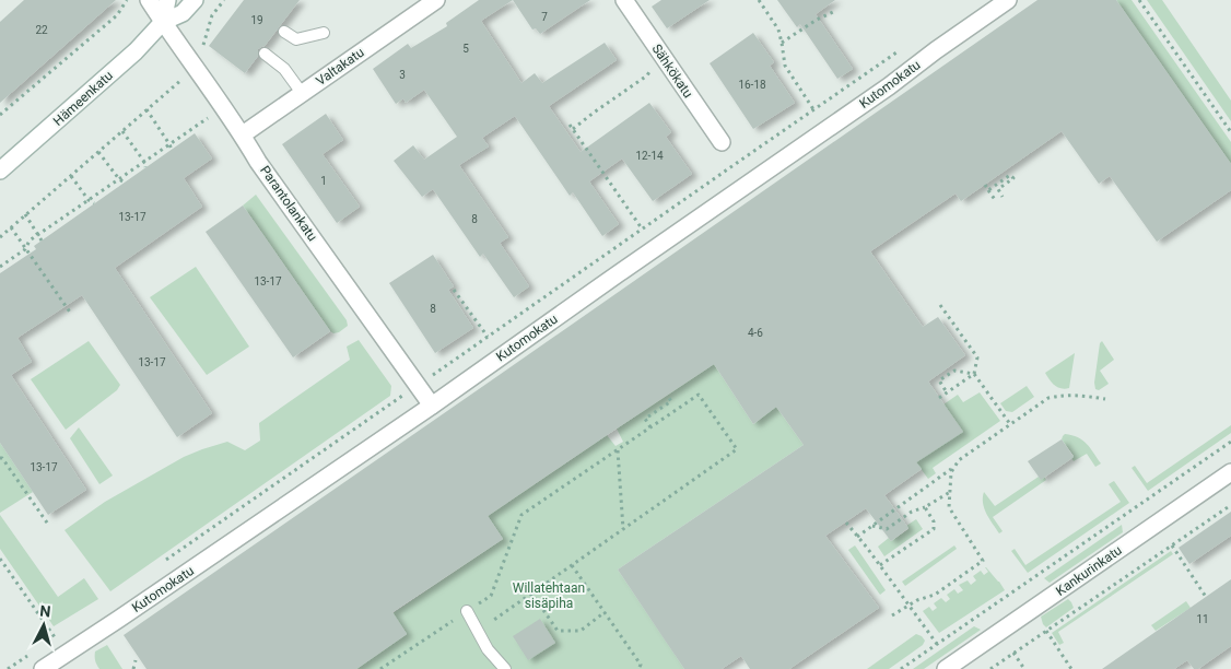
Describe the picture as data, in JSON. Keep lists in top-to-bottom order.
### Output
{
  "streets": {
    "street": [
      "Valtakatu",
      "Sähkökatu",
      "Kutomokatu",
      "Hämeenkatu",
      "Parantolankatu",
      "Kankurinkatu"
    ]
  },
  "crossings": [
    ["Valtakatu", "Parantolankatu"],
    ["Kutomokatu", "Parantolankatu"],
    ["Hämeenkatu", "Parantolankatu"]
  ],
  "parks": ["Willatehtaan sisäpiha"],
  "house_numbers": [
    "7",
    "19",
    "22",
    "5",
    "3",
    "16-18",
    "12-14",
    "1",
    "13-17",
    "8",
    "13-17",
    "8",
    "4-6",
    "13-17",
    "13-17",
    "11"
  ],
  "north": "top"
}
